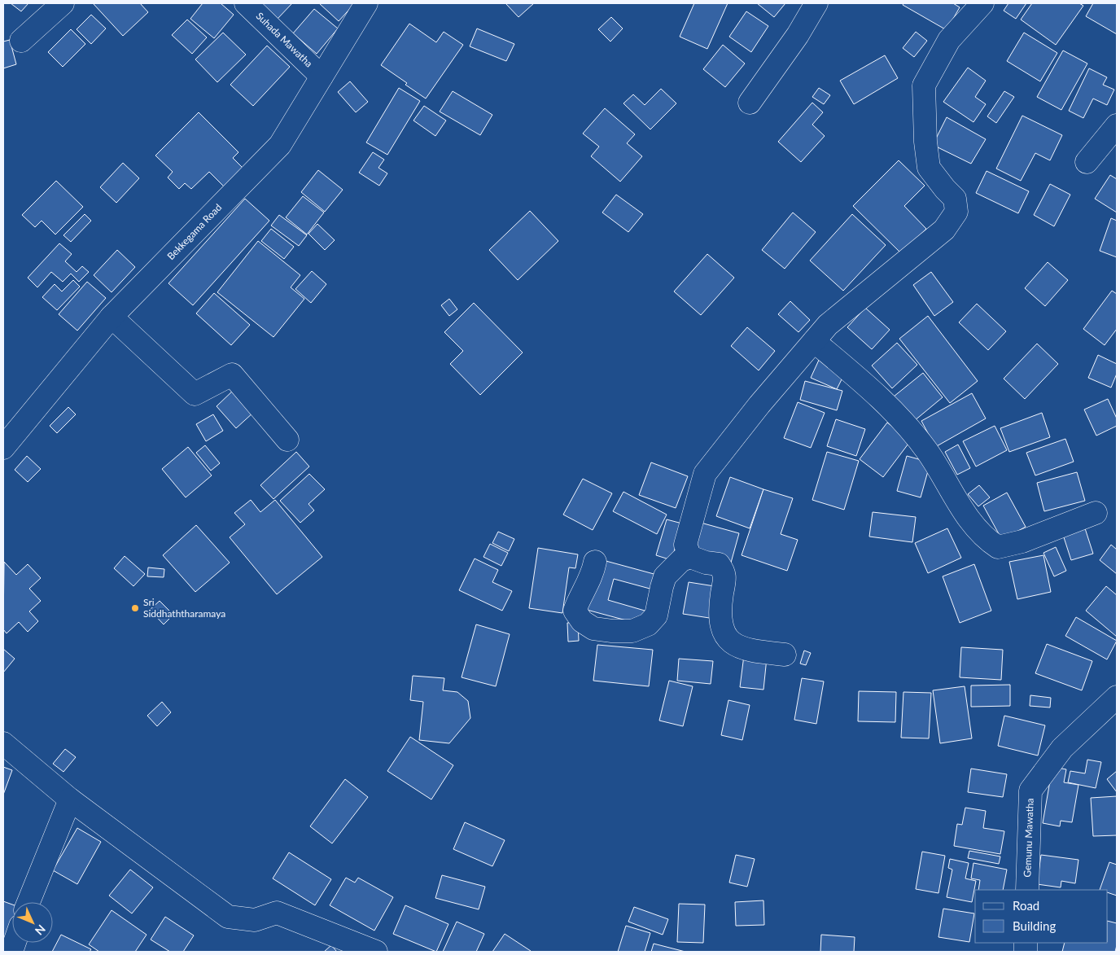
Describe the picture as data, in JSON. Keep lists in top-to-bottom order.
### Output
{
  "streets": {
    "street": ["Suhada Mawatha", "Bekkegama Road", "Gemunu Mawatha"]
  },
  "crossings": [
    ["Suhada Mawatha", "Bekkegama Road"]
  ],
  "places": ["Sri Siddhaththaramaya"],
  "legend": ["Road", "Building"],
  "north": "bottom right"
}
